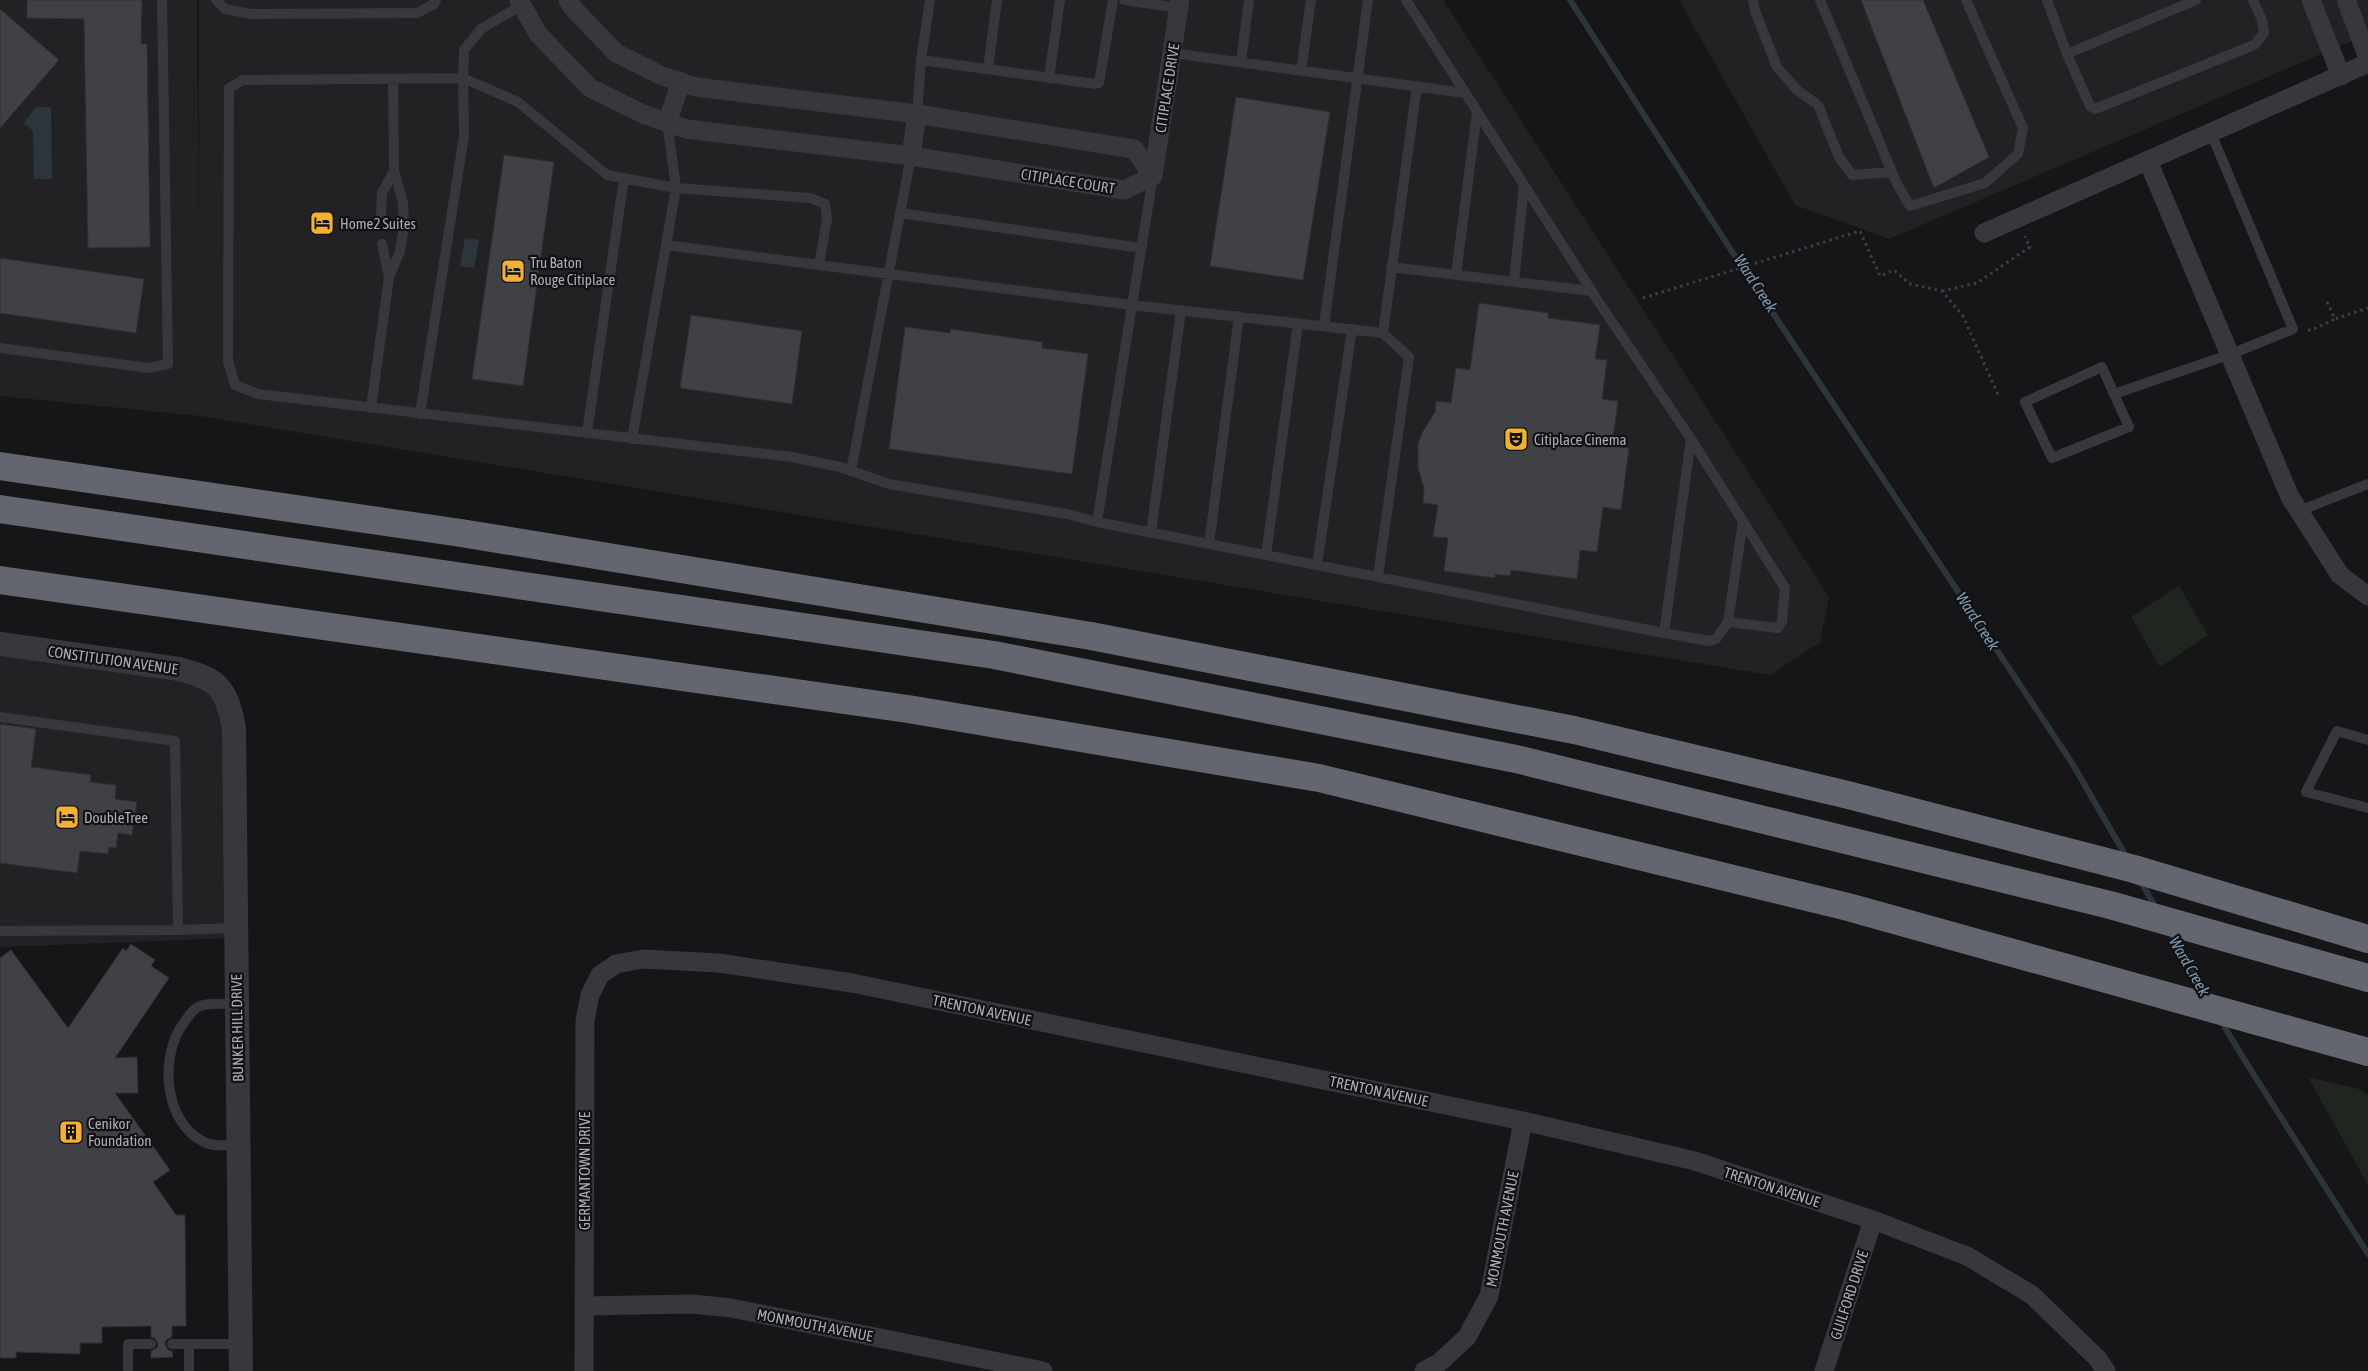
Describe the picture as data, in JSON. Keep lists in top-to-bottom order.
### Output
{
  "streets": {
    "street": [
      "CITIPLACE DRIVE",
      "CITIPLACE COURT",
      "CONSTITUTION AVENUE",
      "TRENTON AVENUE",
      "BUNKER HILL DRIVE",
      "GERMANTOWN DRIVE",
      "MONMOUTH AVENUE",
      "GUILFORD DRIVE"
    ]
  },
  "crossings": [
    ["CITIPLACE DRIVE", "CITIPLACE COURT"],
    ["CONSTITUTION AVENUE", "BUNKER HILL DRIVE"],
    ["TRENTON AVENUE", "GERMANTOWN DRIVE"],
    ["TRENTON AVENUE", "MONMOUTH AVENUE"],
    ["TRENTON AVENUE", "GUILFORD DRIVE"],
    ["GERMANTOWN DRIVE", "MONMOUTH AVENUE"]
  ],
  "water": ["Ward Creek"],
  "places": {
    "hotel": ["Home2 Suites", "Tru Baton Rouge Citiplace", "DoubleTree"],
    "theatre": ["Citiplace Cinema"],
    "building": ["Cenikor Foundation"]
  }
}
